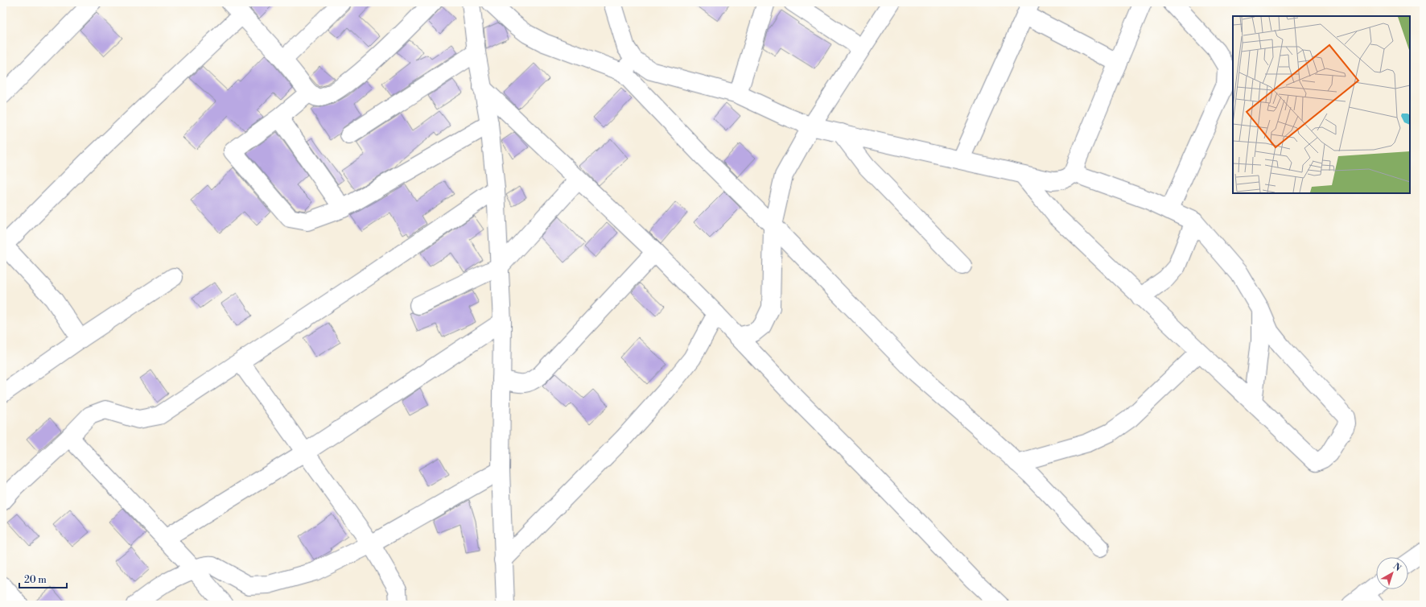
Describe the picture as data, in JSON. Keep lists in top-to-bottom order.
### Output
{
  "scale_bar": "20 m",
  "north": "top right"
}
